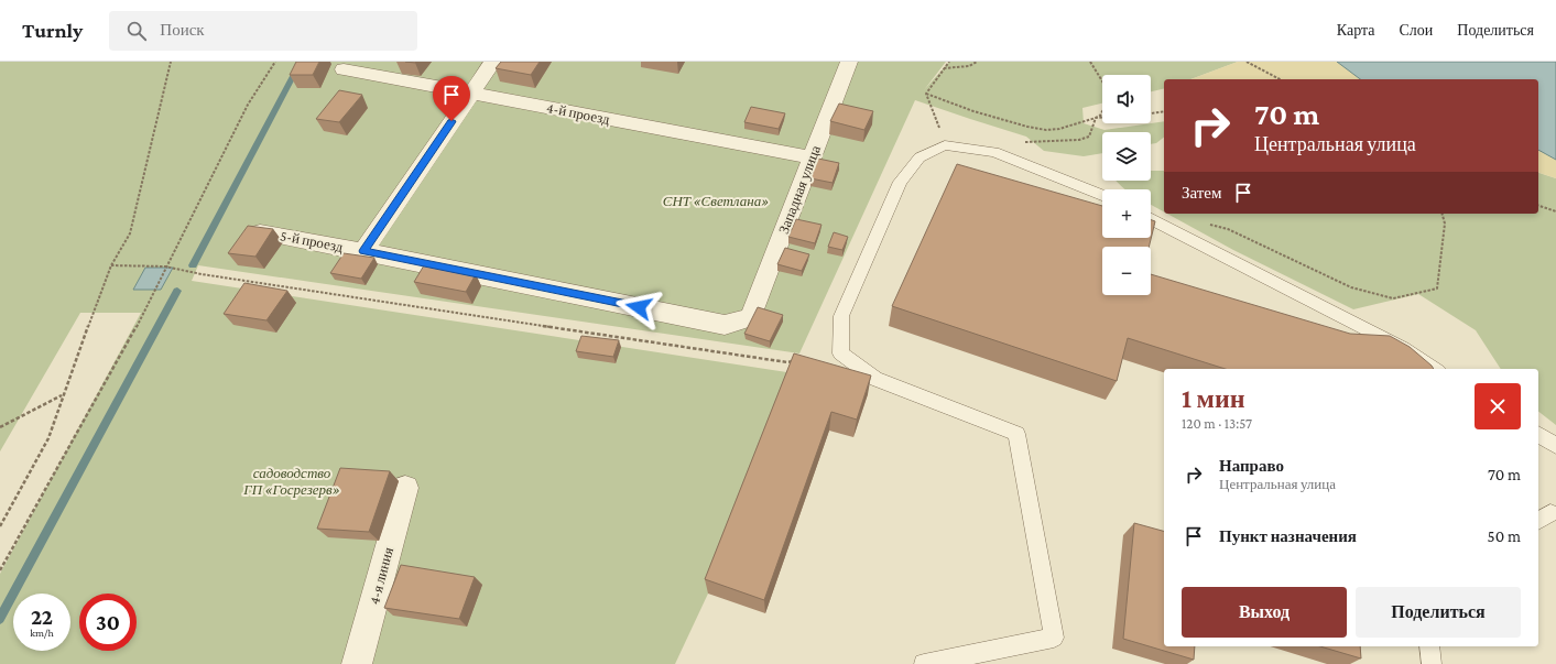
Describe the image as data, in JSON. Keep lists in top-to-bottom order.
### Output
{
  "streets": {
    "street": [
      "4-й проезд",
      "Западная улица",
      "5-й проезд",
      "4-я линия"
    ]
  },
  "crossings": [
    ["4-й проезд", "Западная улица"],
    ["Западная улица", "5-й проезд"]
  ],
  "parks": ["СНТ «Светлана»", "садоводство ГП «Госрезерв»"],
  "page": {
    "header": "Turnly",
    "search": "Поиск",
    "nav": ["Карта", "Слои", "Поделиться"],
    "map_buttons": ["+", "−"],
    "turn": ["70 m", "Центральная улица"],
    "then": "Затем",
    "heading": ["1 мин", "120 m · 13:57"],
    "list": [
      {
        "name": "Направо",
        "note": "Центральная улица",
        "value": "70 m"
      },
      {
        "name": "Пункт назначения",
        "value": "50 m"
      }
    ],
    "buttons": ["Выход", "Поделиться"],
    "speed": "22 km/h",
    "limit": "30"
  }
}
